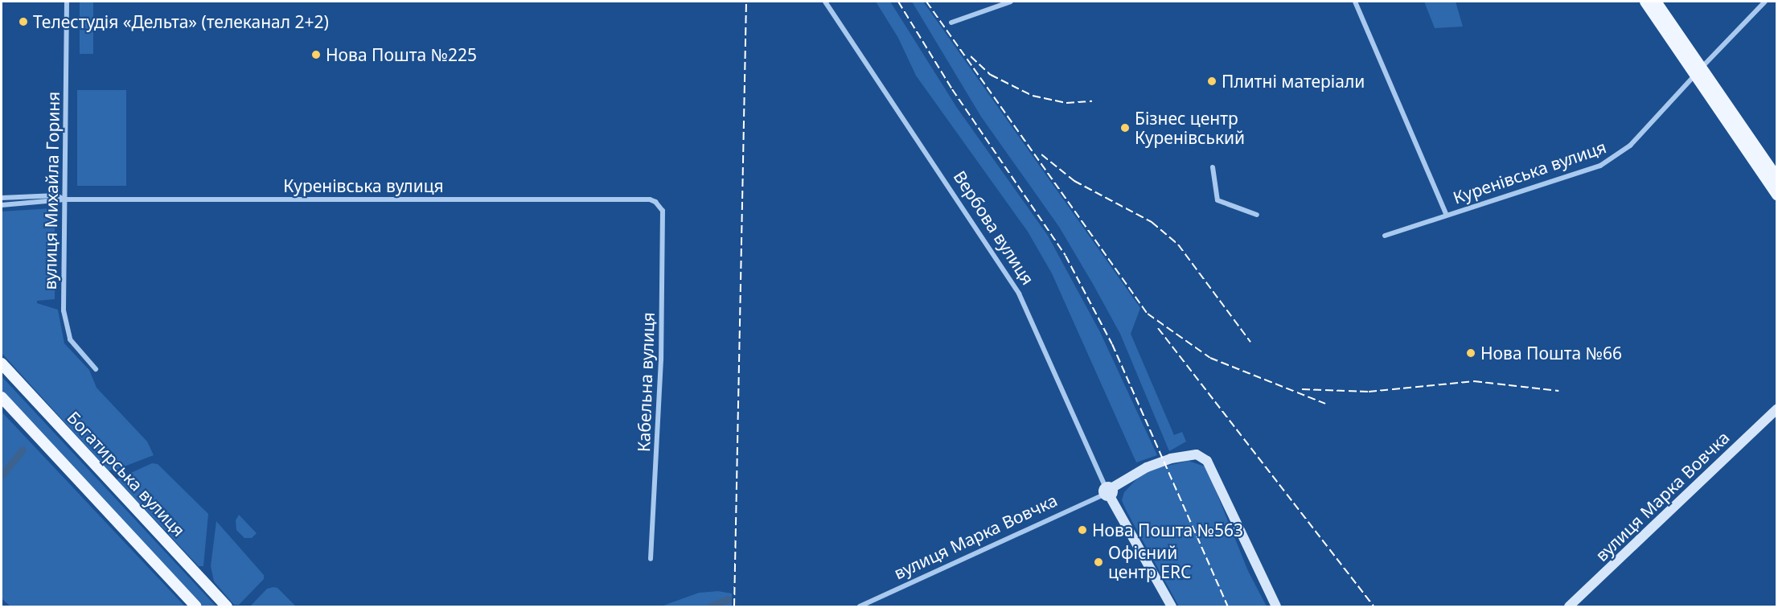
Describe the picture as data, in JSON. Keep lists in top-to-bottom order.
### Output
{
  "streets": {
    "main road": ["Вербова вулиця", "Богатирська вулиця", "вулиця Марка Вовчка"],
    "street": ["Куренівська вулиця", "вулиця Михайла Гориня", "Кабельна вулиця"]
  },
  "crossings": [
    ["Куренівська вулиця", "вулиця Михайла Гориня"],
    ["Куренівська вулиця", "Кабельна вулиця"],
    ["Вербова вулиця", "вулиця Марка Вовчка"]
  ],
  "places": [
    "Телестудія «Дельта» (телеканал 2+2)",
    "Нова Пошта №225",
    "Плитні матеріали",
    "Бізнес центр Куренівський",
    "Нова Пошта №66",
    "Нова Пошта №563",
    "Офісний центр ERC"
  ]
}
